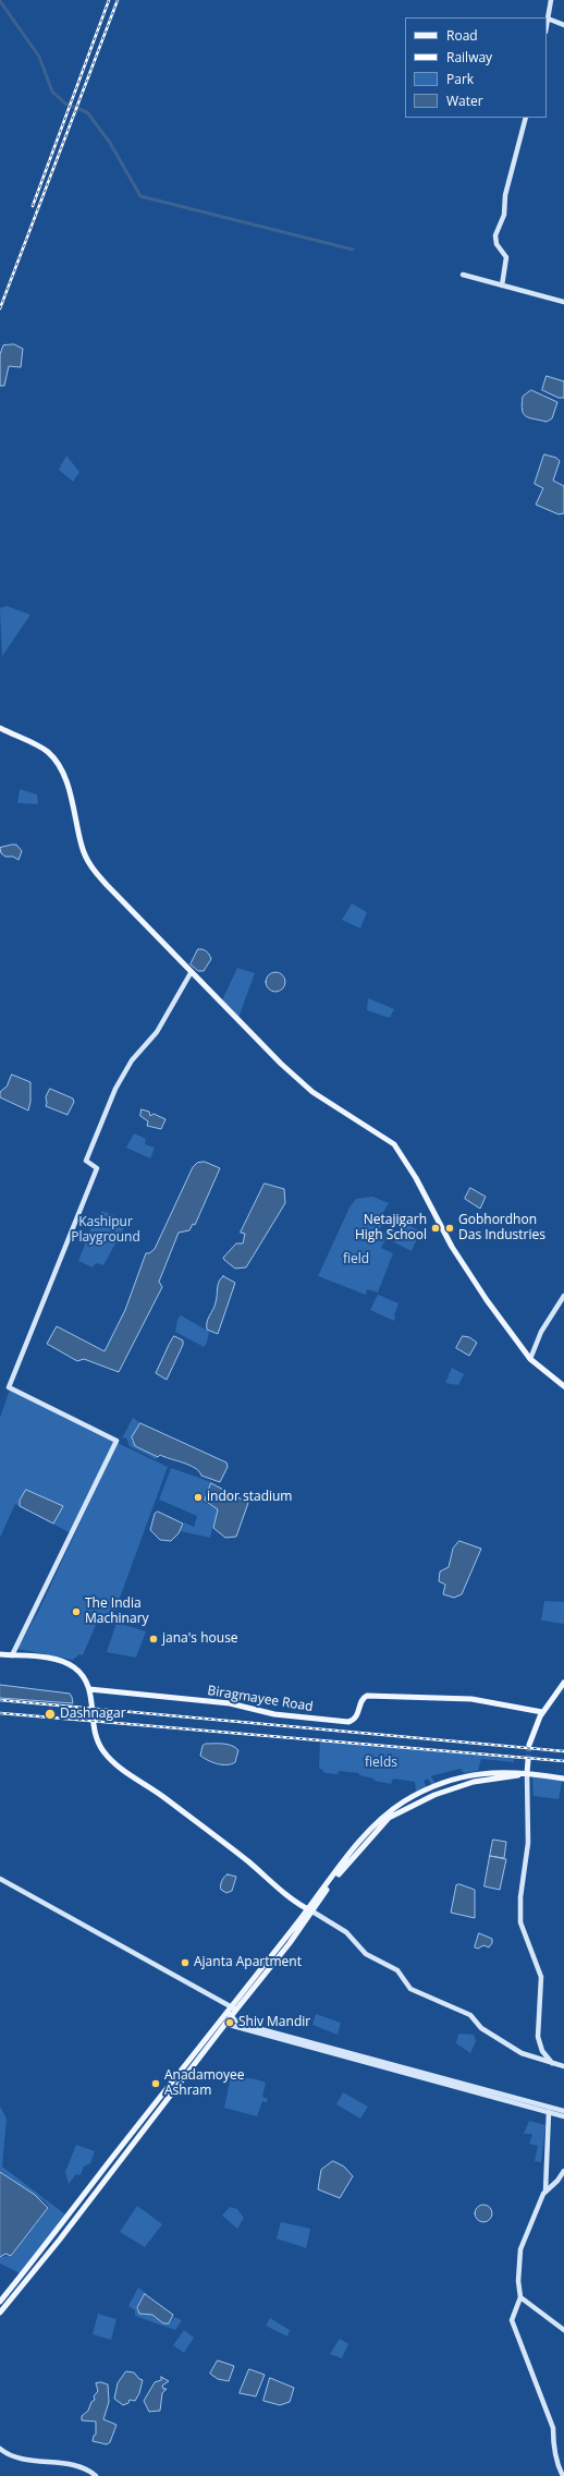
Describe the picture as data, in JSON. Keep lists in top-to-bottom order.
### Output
{
  "streets": {
    "main road": ["Biragmayee Road"]
  },
  "parks": ["Kashipur Playground", "field", "fields"],
  "places": [
    "Netajigarh High School",
    "Gobhordhon Das Industries",
    "indor stadium",
    "The India Machinary",
    "jana's house",
    "Dashnagar",
    "Ajanta Apartment",
    "Shiv Mandir",
    "Anadamoyee Ashram"
  ],
  "legend": [
    "Road",
    "Railway",
    "Park",
    "Water"
  ]
}
